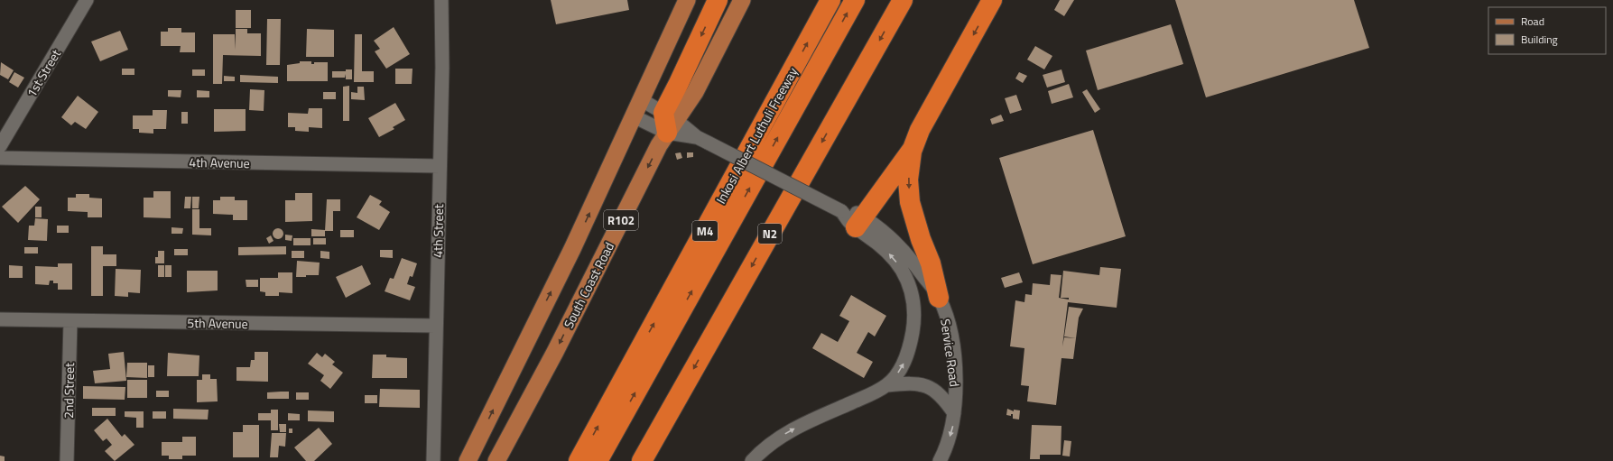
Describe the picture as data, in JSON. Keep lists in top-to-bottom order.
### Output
{
  "streets": {
    "highway": ["Inkosi Albert Luthuli Freeway", "M4", "N2"],
    "main road": ["R102", "South Coast Road"],
    "street": [
      "1st Street",
      "4th Avenue",
      "4th Street",
      "5th Avenue",
      "Service Road",
      "2nd Street"
    ]
  },
  "crossings": [
    ["4th Avenue", "4th Street"],
    ["R102", "Service Road"],
    ["4th Street", "5th Avenue"],
    ["South Coast Road", "Service Road"],
    ["5th Avenue", "2nd Street"]
  ],
  "legend": ["Road", "Building"]
}
